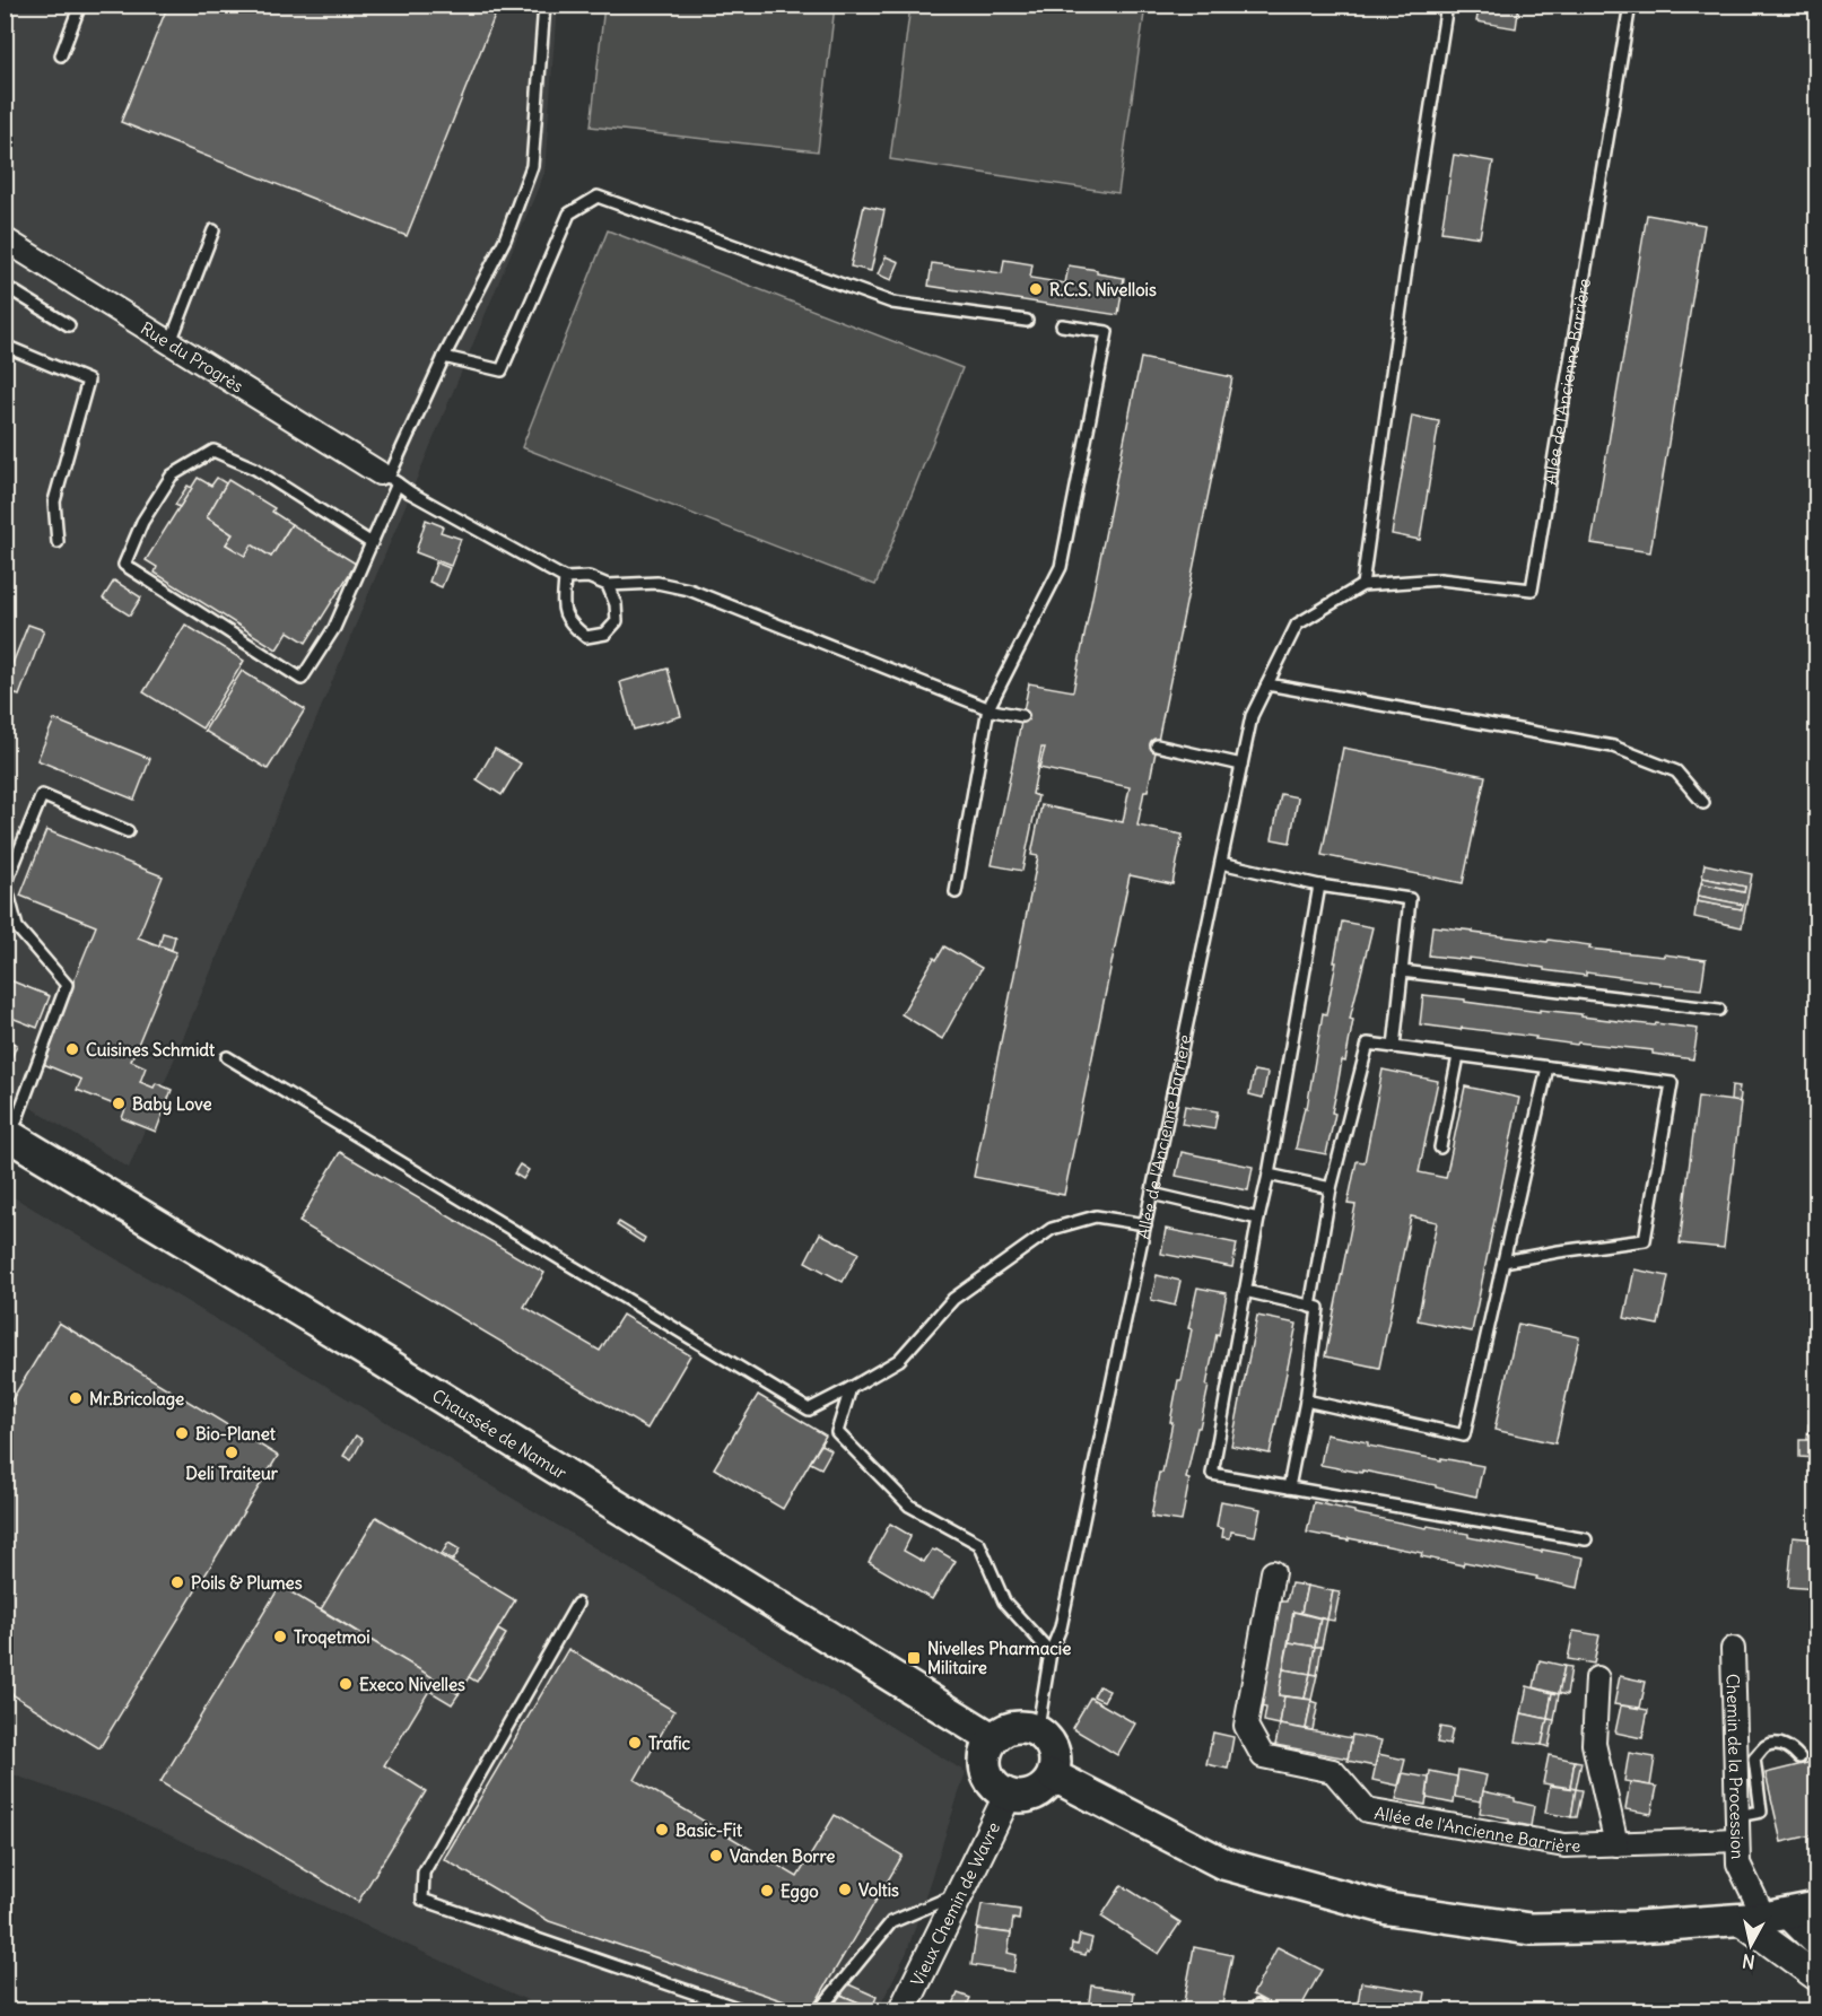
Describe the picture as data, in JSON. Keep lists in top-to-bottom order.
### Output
{
  "streets": {
    "main road": ["Chaussée de Namur"],
    "street": [
      "Rue du Progrès",
      "Allée de l'Ancienne Barrière",
      "Chemin de la Procession",
      "Vieux Chemin de Wavre"
    ]
  },
  "crossings": [
    ["Allée de l'Ancienne Barrière", "Chaussée de Namur"],
    ["Allée de l'Ancienne Barrière", "Chemin de la Procession"],
    ["Allée de l'Ancienne Barrière", "Vieux Chemin de Wavre"],
    ["Chaussée de Namur", "Vieux Chemin de Wavre"]
  ],
  "places": {
    "other": [
      "R.C.S. Nivellois",
      "Cuisines Schmidt",
      "Baby Love",
      "Mr.Bricolage",
      "Bio-Planet",
      "Deli Traiteur",
      "Poils & Plumes",
      "Troqetmoi",
      "Execo Nivelles",
      "Trafic",
      "Basic-Fit",
      "Vanden Borre",
      "Voltis",
      "Eggo"
    ],
    "transit": ["Nivelles Pharmacie Militaire"]
  },
  "north": "bottom"
}
